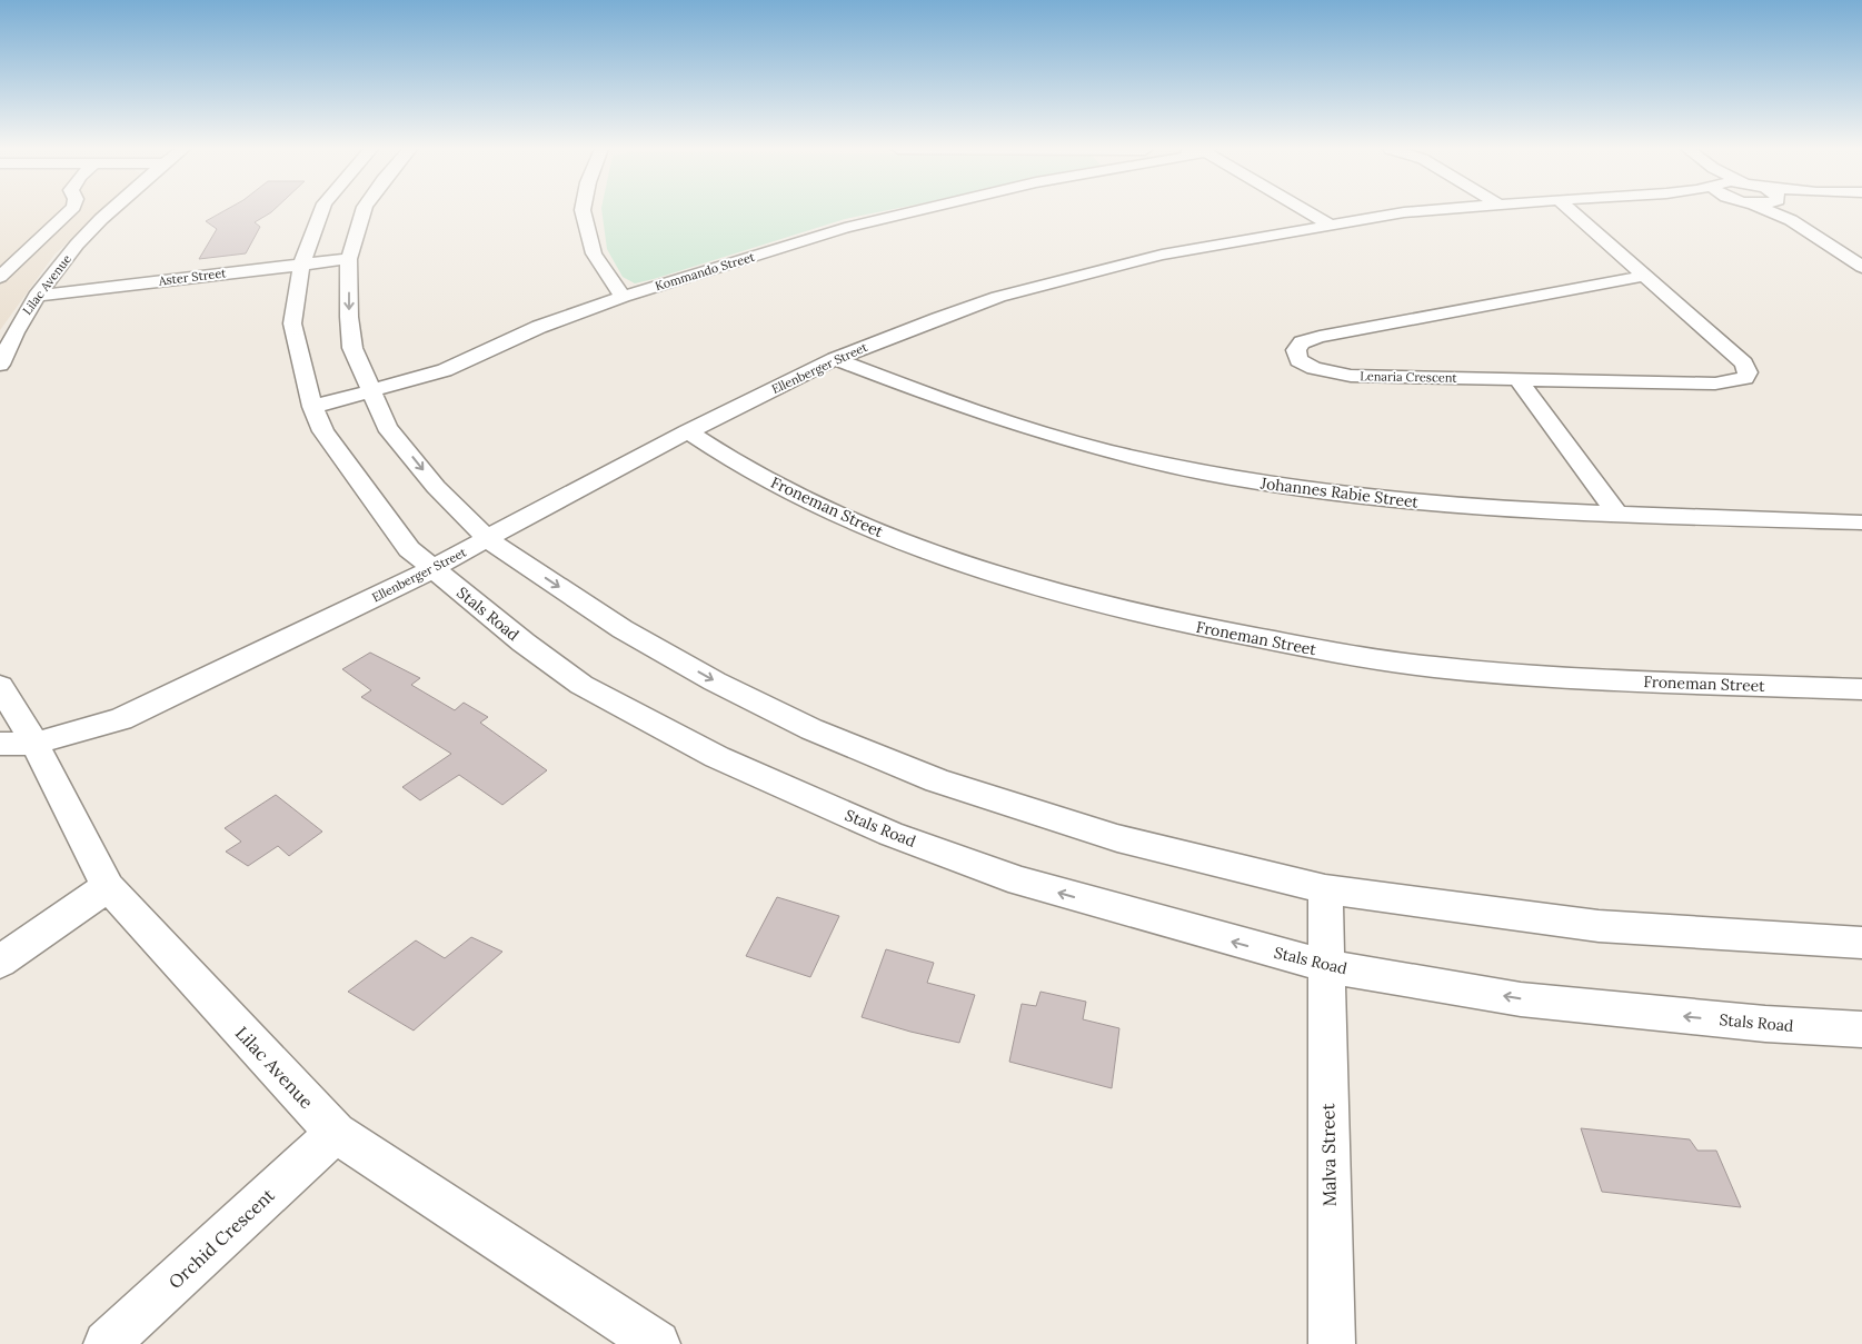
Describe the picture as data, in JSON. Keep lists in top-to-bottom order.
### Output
{
  "streets": {
    "street": [
      "Kommando Street",
      "Aster Street",
      "Lilac Avenue",
      "Ellenberger Street",
      "Lenaria Crescent",
      "Johannes Rabie Street",
      "Froneman Street",
      "Stals Road",
      "Malva Street",
      "Orchid Crescent"
    ]
  },
  "crossings": [
    ["Kommando Street", "Stals Road"],
    ["Aster Street", "Lilac Avenue"],
    ["Aster Street", "Stals Road"],
    ["Lilac Avenue", "Ellenberger Street"],
    ["Lilac Avenue", "Orchid Crescent"],
    ["Ellenberger Street", "Johannes Rabie Street"],
    ["Ellenberger Street", "Froneman Street"],
    ["Ellenberger Street", "Stals Road"],
    ["Stals Road", "Malva Street"]
  ]
}
